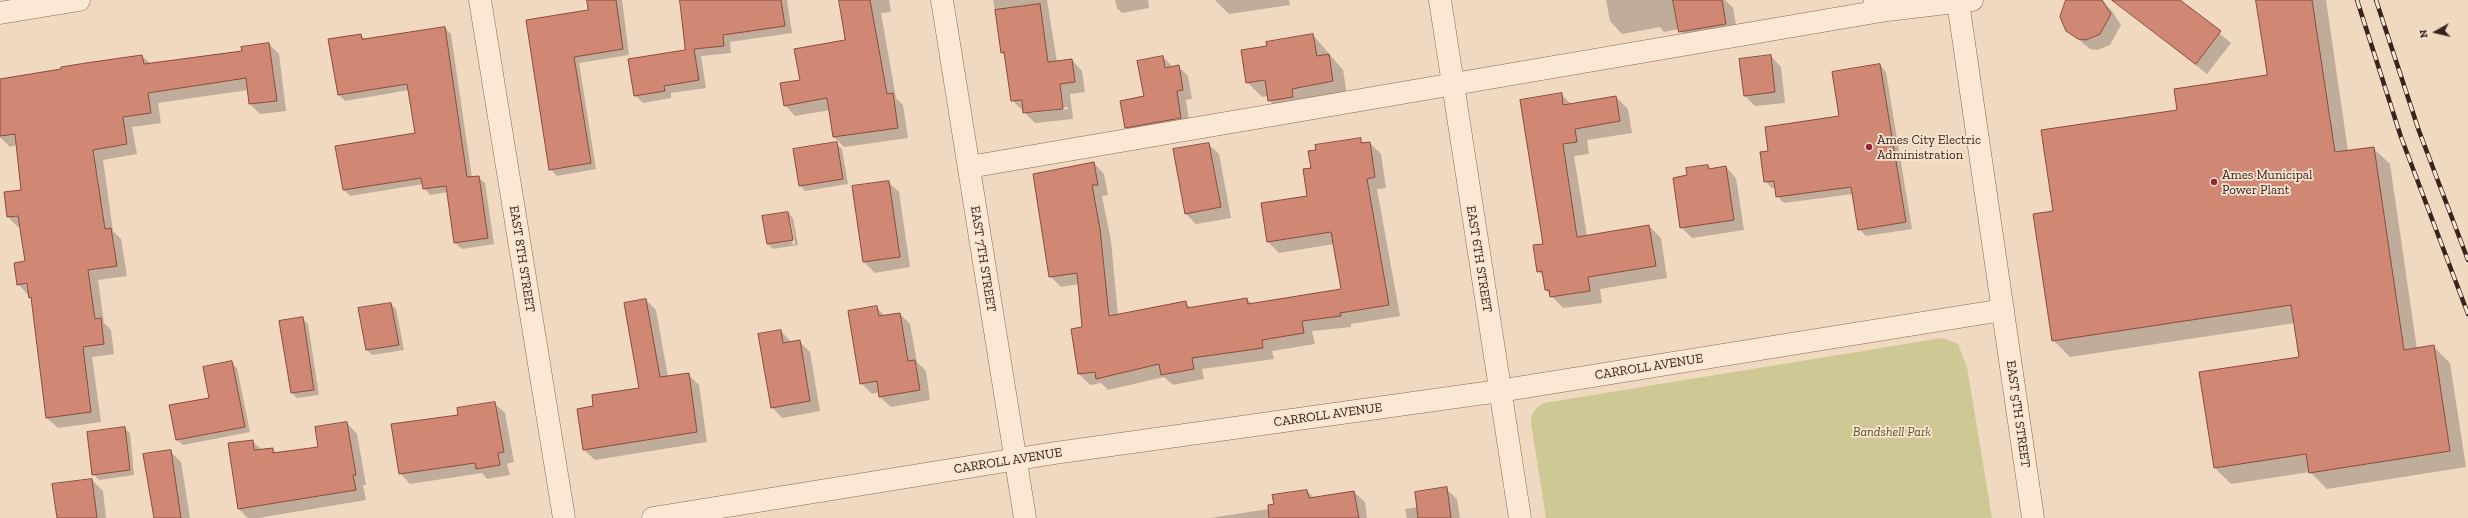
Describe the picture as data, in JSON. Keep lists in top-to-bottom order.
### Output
{
  "streets": {
    "street": [
      "EAST 8TH STREET",
      "EAST 7TH STREET",
      "EAST 6TH STREET",
      "CARROLL AVENUE",
      "EAST 5TH STREET"
    ]
  },
  "crossings": [
    ["EAST 7TH STREET", "CARROLL AVENUE"],
    ["EAST 6TH STREET", "CARROLL AVENUE"],
    ["CARROLL AVENUE", "EAST 5TH STREET"]
  ],
  "parks": ["Bandshell Park"],
  "places": ["Ames City Electric Administration", "Ames Municipal Power Plant"],
  "north": "left"
}
